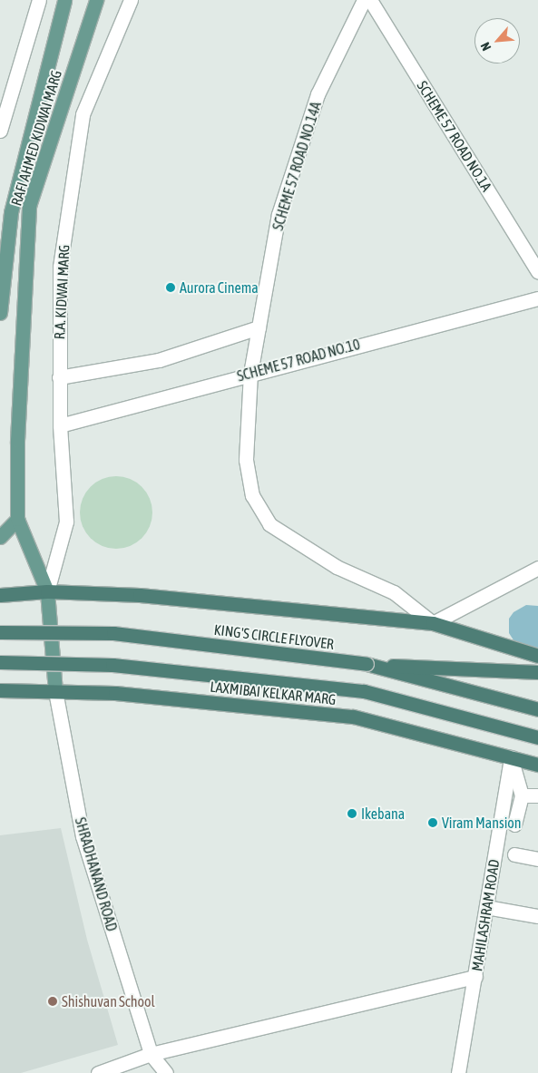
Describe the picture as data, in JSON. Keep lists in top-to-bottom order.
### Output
{
  "streets": {
    "highway": ["KING'S CIRCLE FLYOVER", "LAXMIBAI KELKAR MARG"],
    "main road": ["RAFI AHMED KIDWAI MARG"],
    "street": [
      "SCHEME 57 ROAD NO.1A",
      "SCHEME 57 ROAD NO.14A",
      "R.A. KIDWAI MARG",
      "SCHEME 57 ROAD NO.10",
      "SHRADHANAND ROAD",
      "MAHILASHRAM ROAD"
    ]
  },
  "crossings": [
    ["RAFI AHMED KIDWAI MARG", "R.A. KIDWAI MARG"],
    ["RAFI AHMED KIDWAI MARG", "LAXMIBAI KELKAR MARG"],
    ["RAFI AHMED KIDWAI MARG", "SHRADHANAND ROAD"],
    ["SCHEME 57 ROAD NO.14A", "SCHEME 57 ROAD NO.10"],
    ["R.A. KIDWAI MARG", "SCHEME 57 ROAD NO.10"],
    ["LAXMIBAI KELKAR MARG", "SHRADHANAND ROAD"],
    ["LAXMIBAI KELKAR MARG", "MAHILASHRAM ROAD"]
  ],
  "places": [
    "Aurora Cinema",
    "Ikebana",
    "Viram Mansion",
    "Shishuvan School"
  ],
  "north": "bottom left"
}
